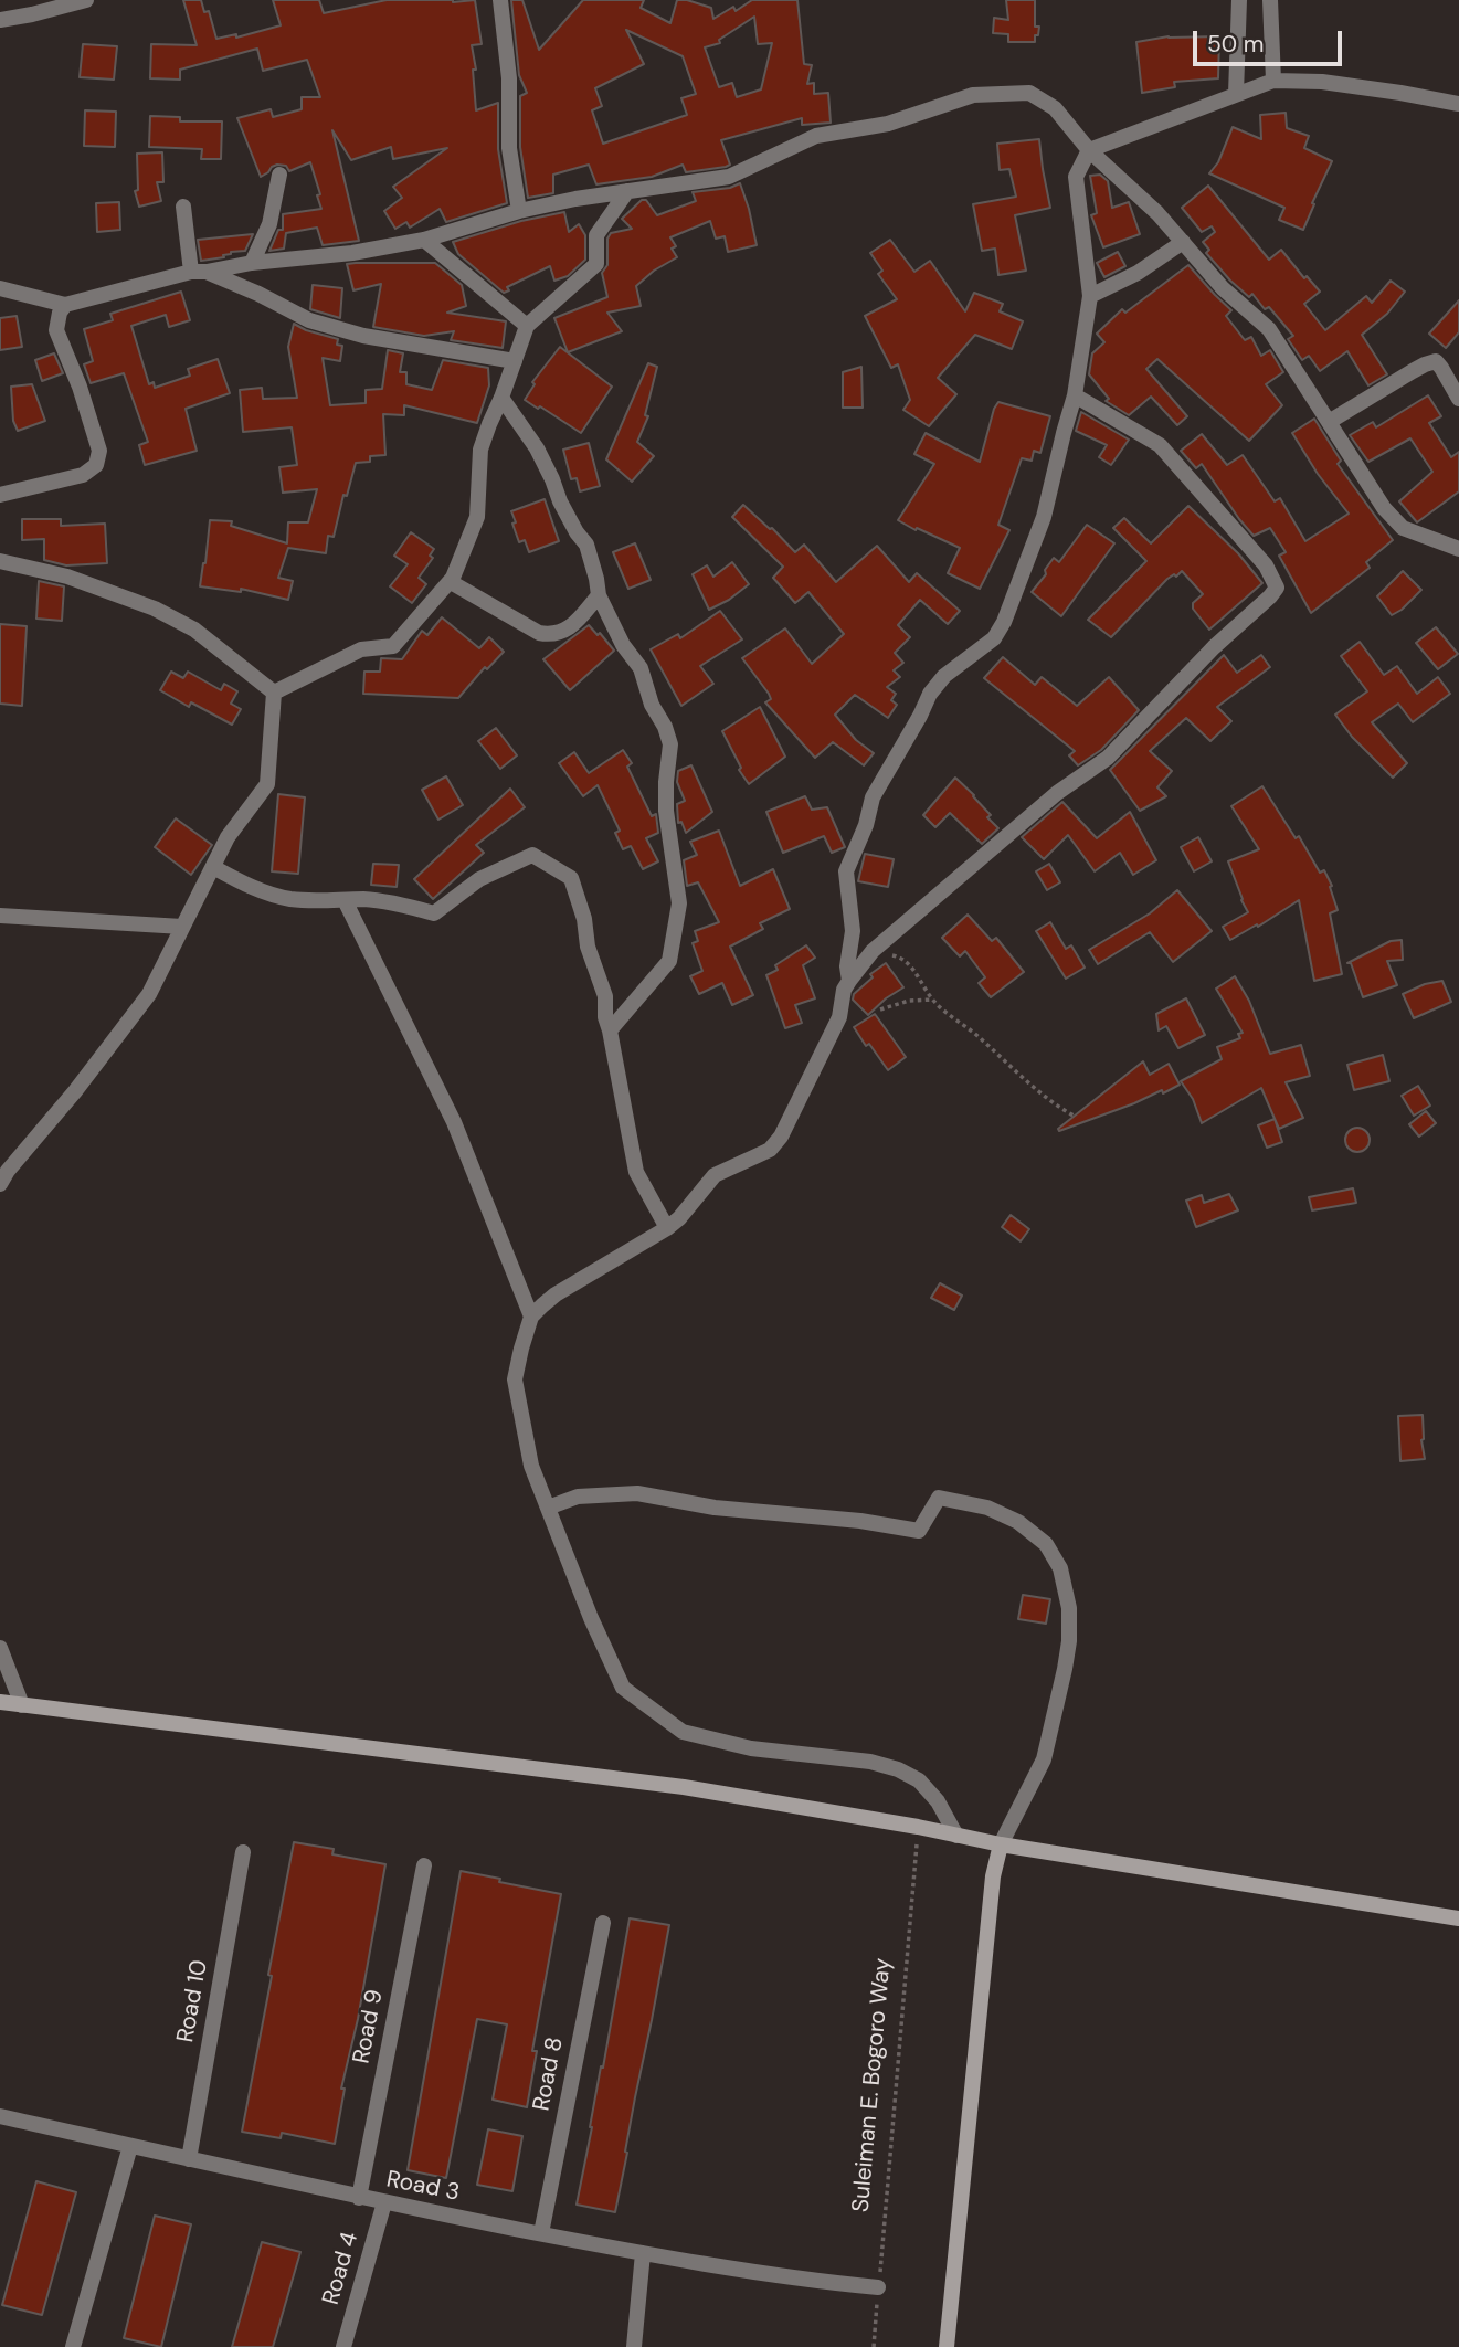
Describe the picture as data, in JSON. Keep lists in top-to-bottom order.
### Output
{
  "streets": {
    "street": [
      "Road 10",
      "Road 9",
      "Road 8",
      "Road 3",
      "Road 4"
    ],
    "path": ["Suleiman E. Bogoro Way"]
  },
  "crossings": [
    ["Road 10", "Road 3"],
    ["Road 9", "Road 3"],
    ["Road 8", "Road 3"],
    ["Suleiman E. Bogoro Way", "Road 3"],
    ["Road 3", "Road 4"]
  ],
  "scale_bar": "50 m"
}
